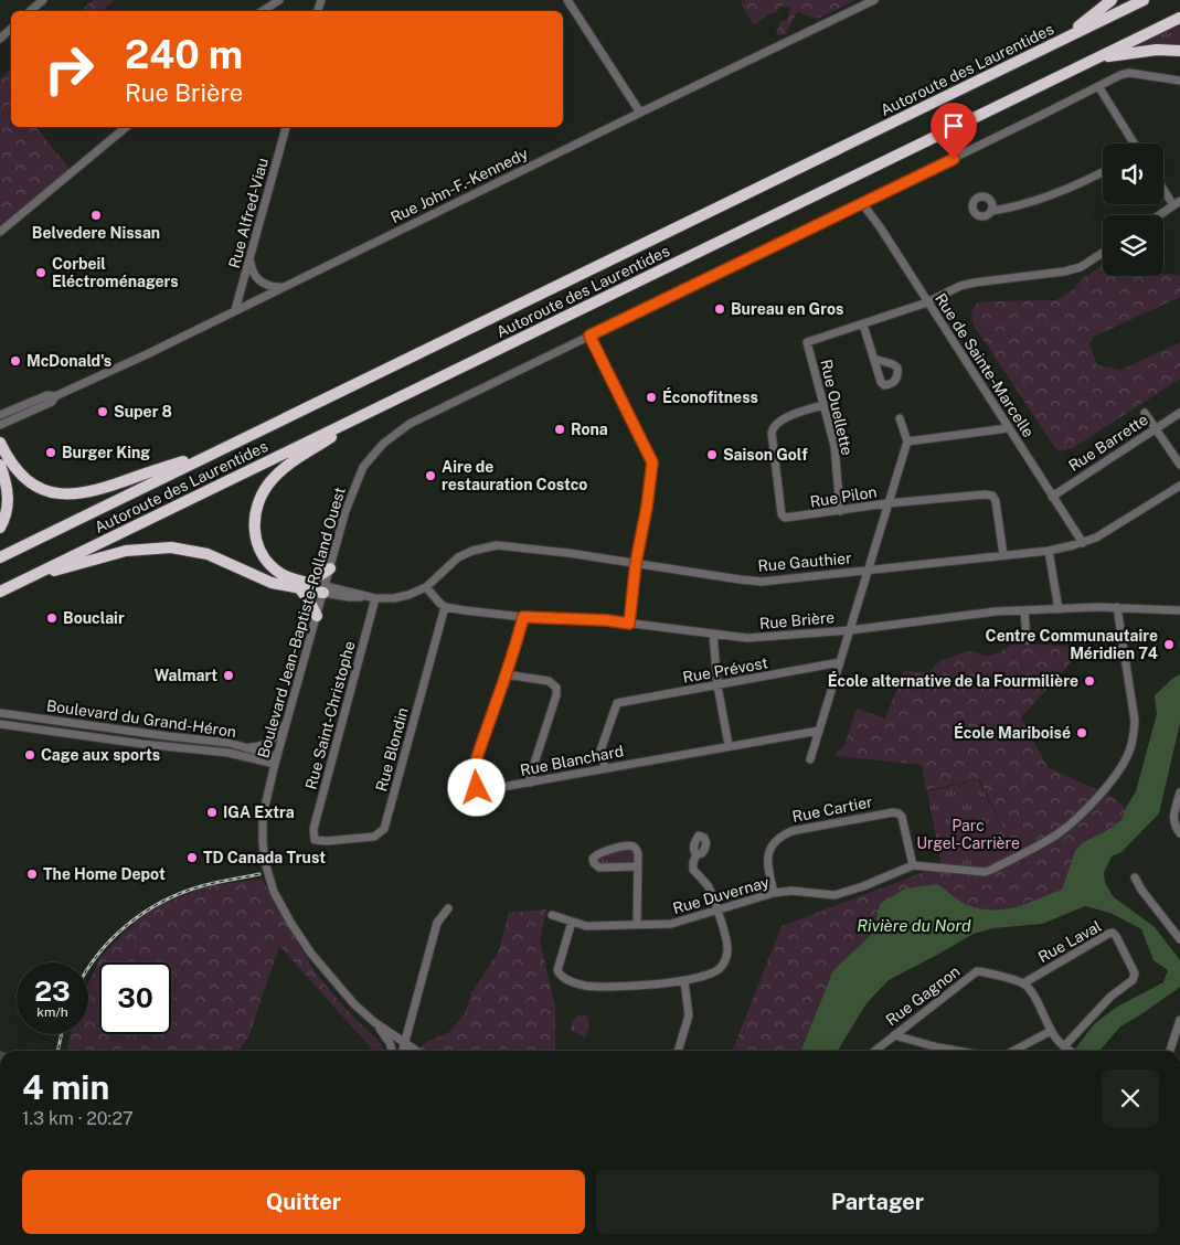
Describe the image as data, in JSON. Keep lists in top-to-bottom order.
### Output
{
  "streets": {
    "highway": ["Autoroute des Laurentides"],
    "street": [
      "Rue John-F.-Kennedy",
      "Rue Alfred-Viau",
      "Rue de Sainte-Marcelle",
      "Rue Ouellette",
      "Rue Barrette",
      "Rue Pilon",
      "Rue Gauthier",
      "Rue Brière",
      "Boulevard Jean-Baptiste-Rolland Ouest",
      "Rue Prévost",
      "Rue Saint-Christophe",
      "Boulevard du Grand-Héron",
      "Rue Blondin",
      "Rue Blanchard",
      "Rue Cartier",
      "Rue Duvernay",
      "Rue Laval",
      "Rue Gagnon"
    ]
  },
  "crossings": [
    ["Rue John-F.-Kennedy", "Rue Alfred-Viau"],
    ["Rue de Sainte-Marcelle", "Rue Barrette"],
    ["Rue de Sainte-Marcelle", "Rue Gauthier"],
    ["Rue de Sainte-Marcelle", "Boulevard Jean-Baptiste-Rolland Ouest"],
    ["Rue Ouellette", "Rue Pilon"],
    ["Rue Pilon", "Rue Gauthier"],
    ["Rue Gauthier", "Boulevard Jean-Baptiste-Rolland Ouest"],
    ["Rue Gauthier", "Rue Saint-Christophe"],
    ["Rue Brière", "Rue Blondin"],
    ["Rue Brière", "Rue Blanchard"],
    ["Rue Brière", "Rue Duvernay"],
    ["Boulevard Jean-Baptiste-Rolland Ouest", "Boulevard du Grand-Héron"],
    ["Rue Prévost", "Rue Blanchard"],
    ["Rue Saint-Christophe", "Rue Blondin"],
    ["Rue Cartier", "Rue Duvernay"],
    ["Rue Laval", "Rue Gagnon"]
  ],
  "water": ["Rivière du Nord"],
  "parks": ["Parc Urgel-Carrière"],
  "places": [
    "Belvedere Nissan",
    "Corbeil Eléctroménagers",
    "Bureau en Gros",
    "McDonald's",
    "Éconofitness",
    "Super 8",
    "Rona",
    "Burger King",
    "Saison Golf",
    "Aire de restauration Costco",
    "Bouclair",
    "Centre Communautaire Méridien 74",
    "Walmart",
    "École alternative de la Fourmilière",
    "École Mariboisé",
    "Cage aux sports",
    "IGA Extra",
    "TD Canada Trust",
    "The Home Depot"
  ],
  "page": {
    "turn": ["240 m", "Rue Brière"],
    "speed": "23 km/h",
    "limit": "30",
    "heading": ["4 min", "1.3 km · 20:27"],
    "buttons": ["Quitter", "Partager"]
  }
}
